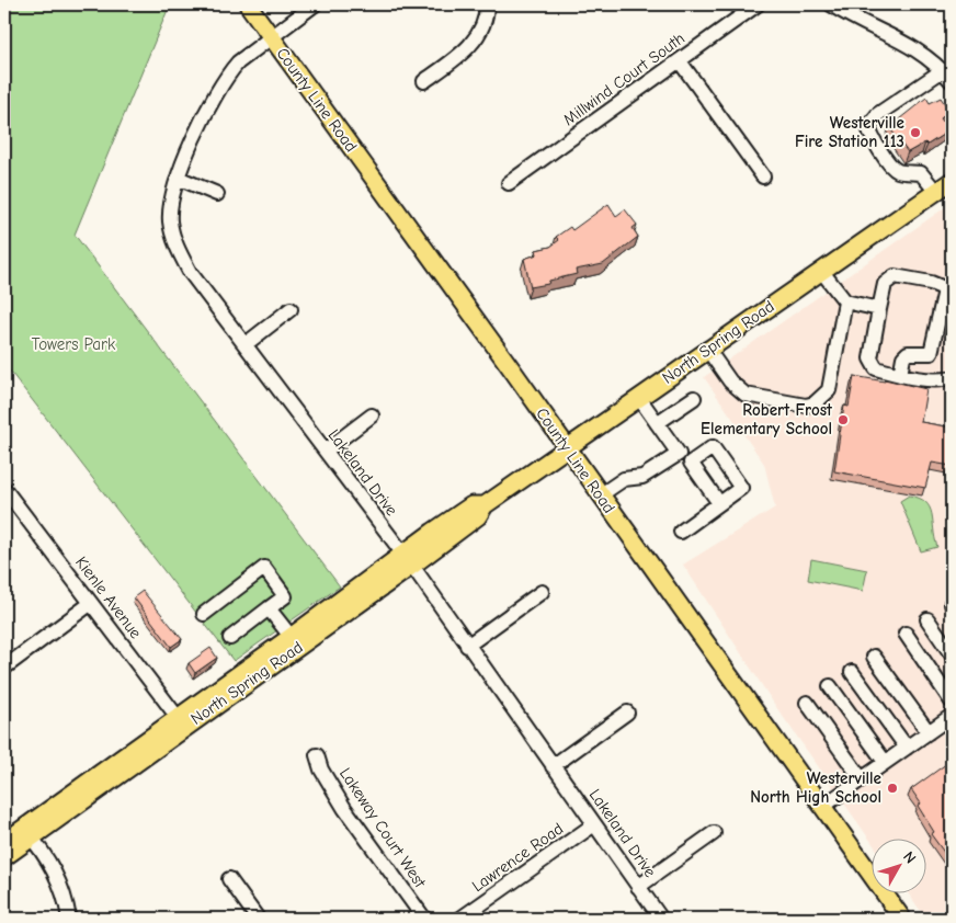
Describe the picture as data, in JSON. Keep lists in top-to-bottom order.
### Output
{
  "streets": {
    "main road": ["County Line Road", "North Spring Road"],
    "street": [
      "Millwind Court South",
      "Lakeland Drive",
      "Kienle Avenue",
      "Lakeway Court West",
      "Lawrence Road"
    ]
  },
  "crossings": [
    ["County Line Road", "North Spring Road"],
    ["County Line Road", "Lakeland Drive"],
    ["North Spring Road", "Lakeland Drive"],
    ["North Spring Road", "Kienle Avenue"],
    ["Lakeland Drive", "Lawrence Road"]
  ],
  "parks": ["Towers Park"],
  "places": ["Westerville Fire Station 113", "Robert Frost Elementary School", "Westerville North High School"],
  "north": "top right"
}
